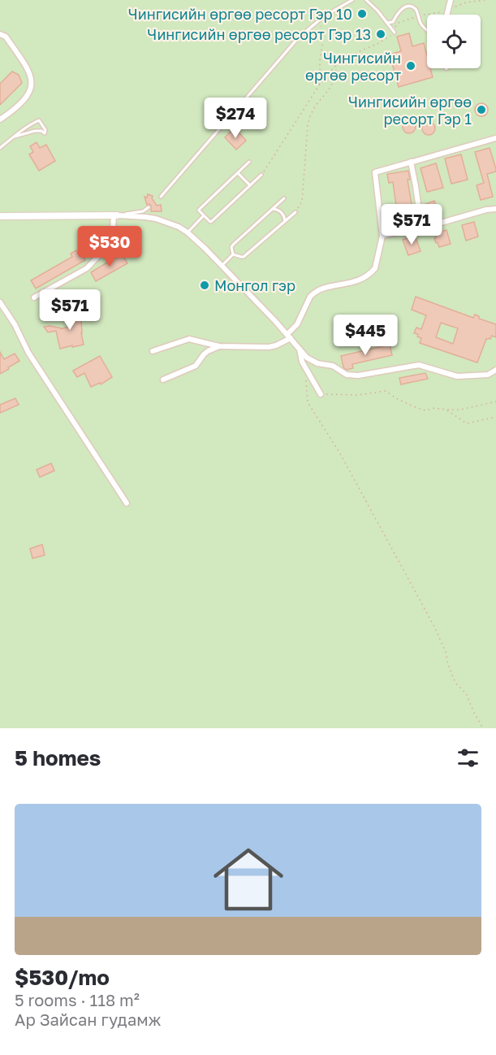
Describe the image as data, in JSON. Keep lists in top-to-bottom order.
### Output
{
  "places": [
    "Чингисийн өргөө ресорт Гэр 10",
    "Чингисийн өргөө ресорт Гэр 13",
    "Чингисийн өргөө ресорт",
    "Чингисийн өргөө ресорт Гэр 1",
    "Монгол гэр"
  ],
  "page": {
    "price": [
      "$274",
      "$571",
      "$530",
      "$571",
      "$445"
    ],
    "heading": "5 homes",
    "list": [
      {
        "name": "$530/mo",
        "note": "5 rooms · 118 m² · Ар Зайсан гудамж"
      }
    ]
  }
}
